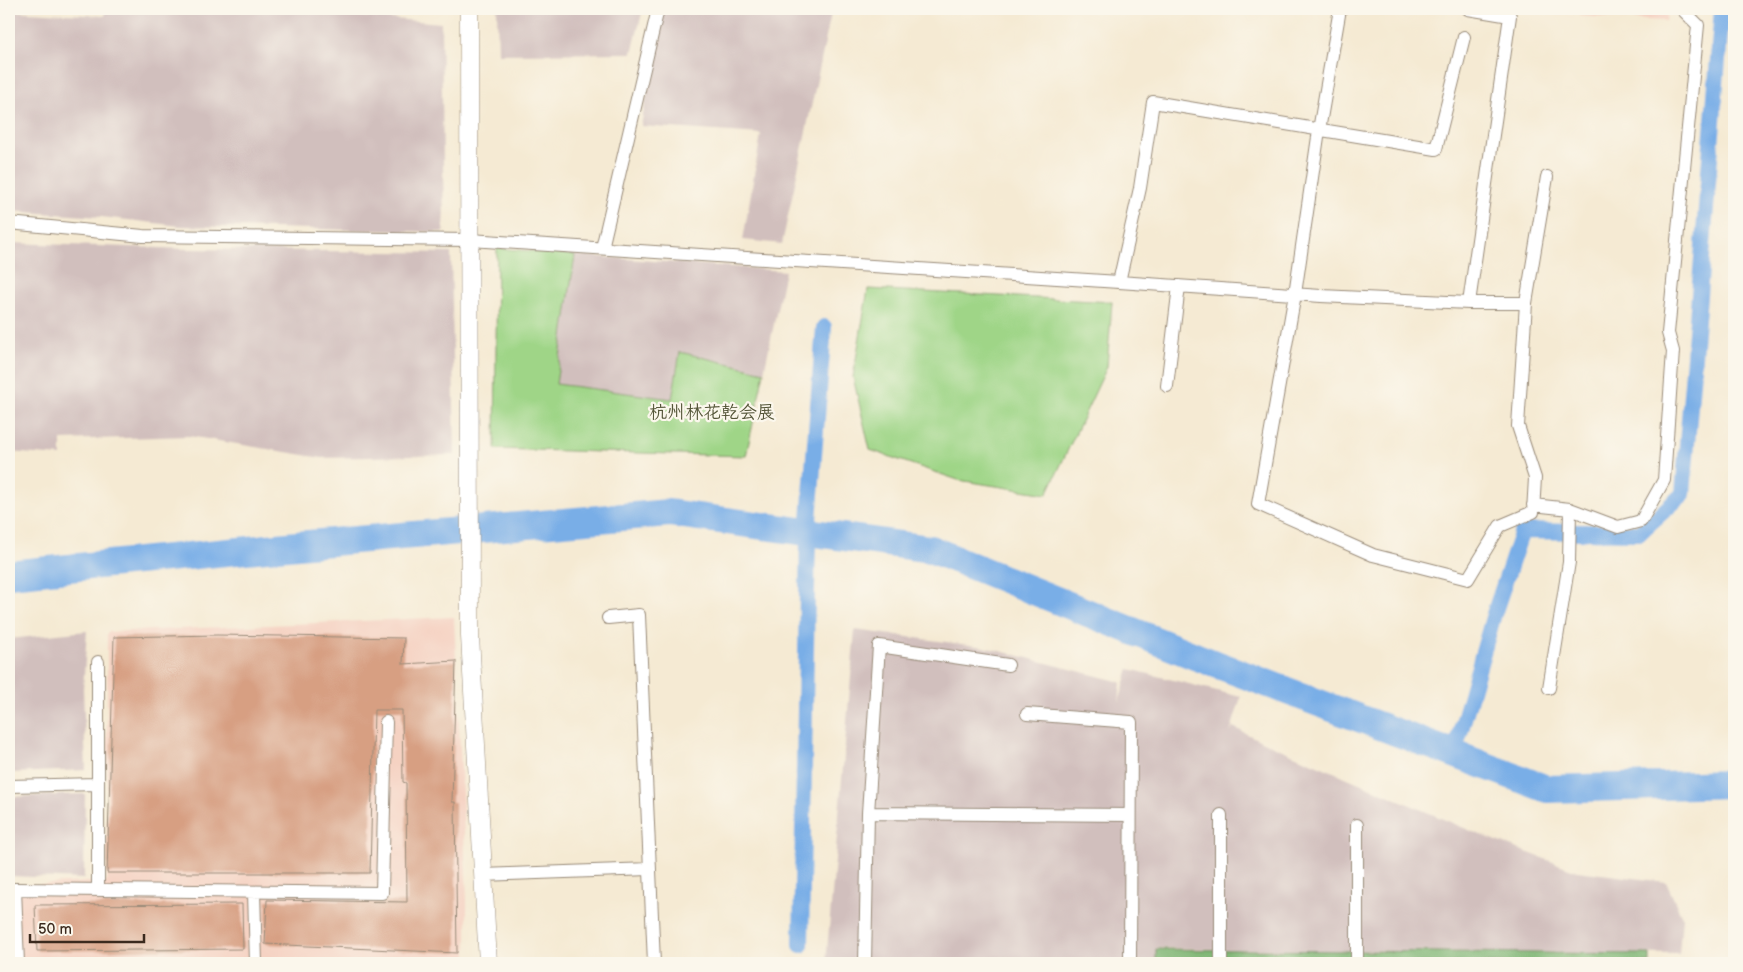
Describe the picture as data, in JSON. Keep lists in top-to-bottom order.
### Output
{
  "parks": ["杭州林花乾会展"],
  "scale_bar": "50 m"
}
